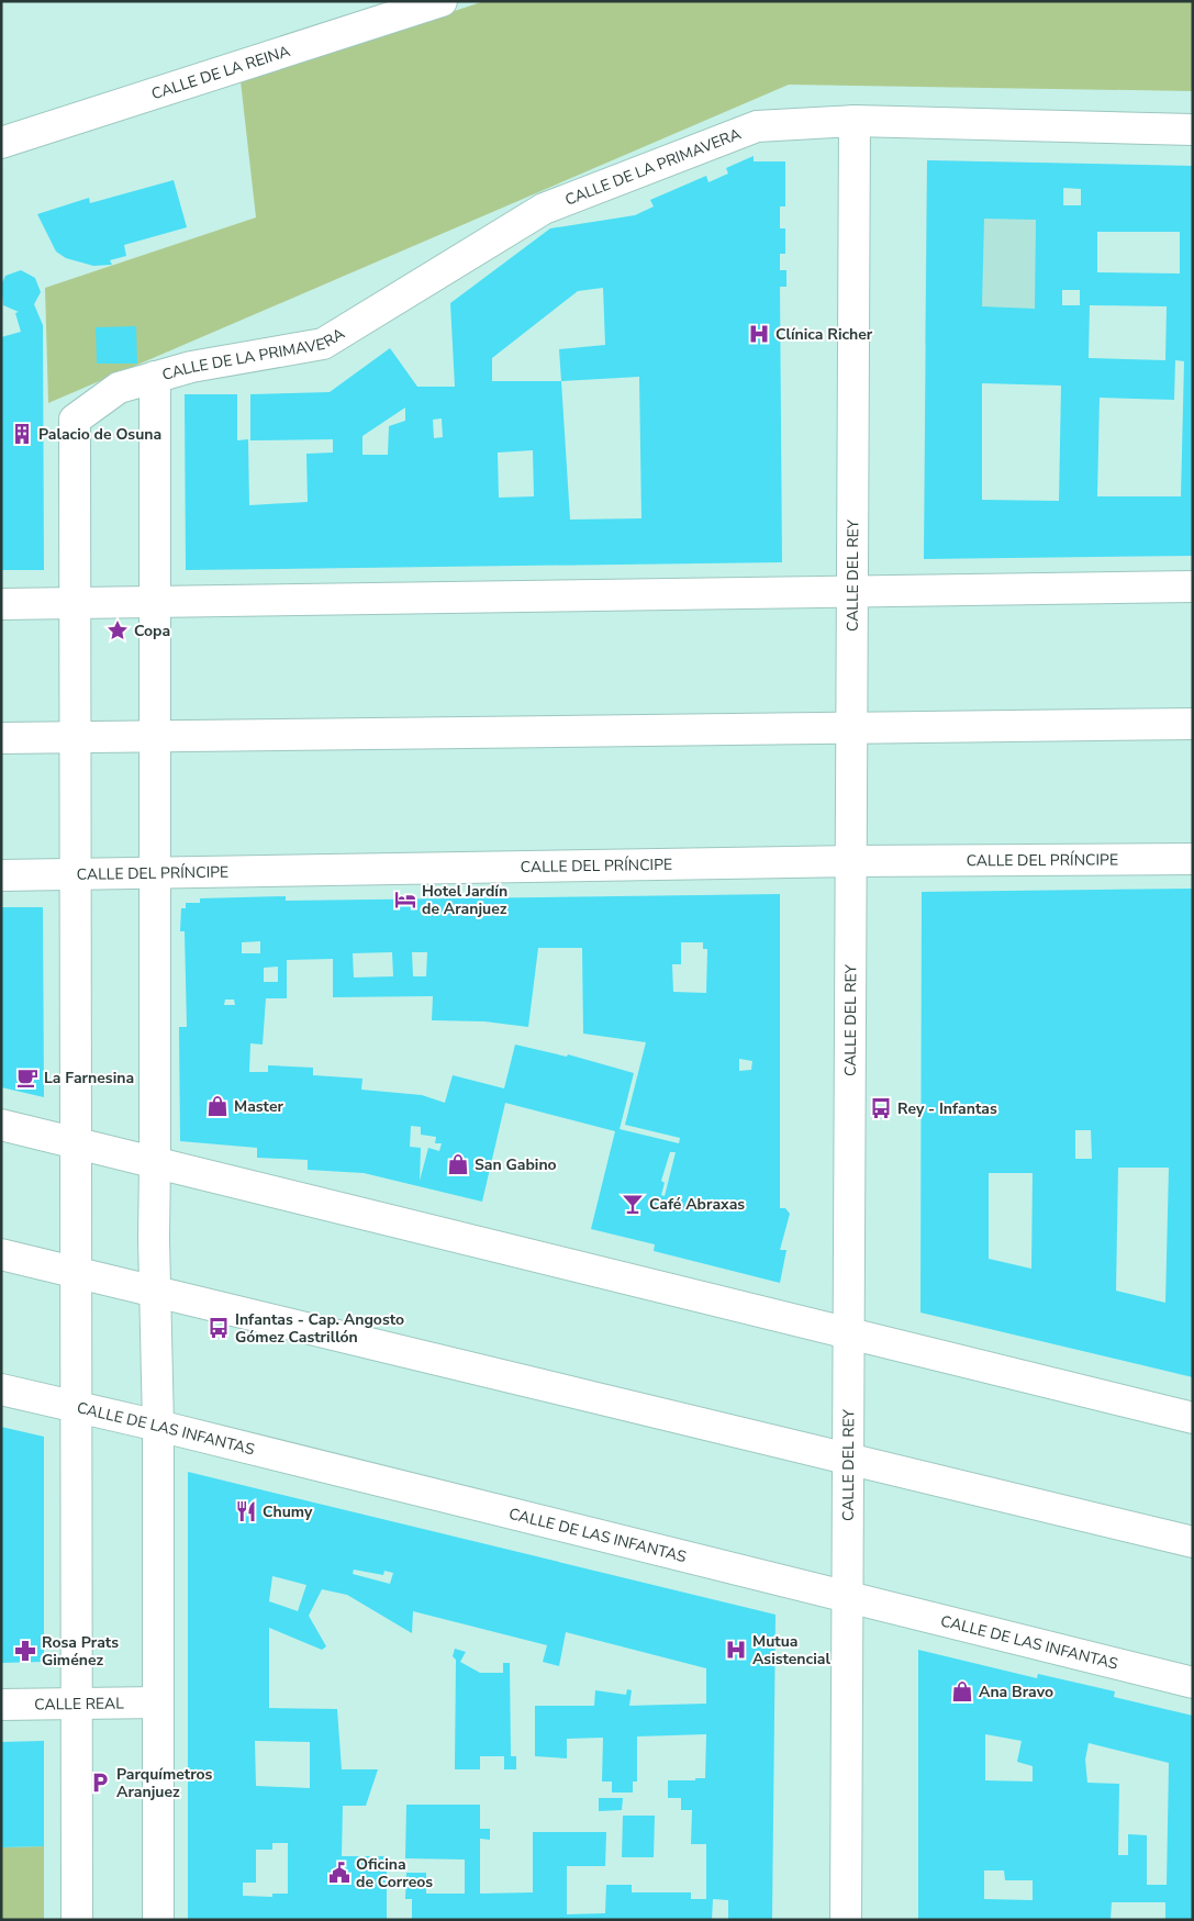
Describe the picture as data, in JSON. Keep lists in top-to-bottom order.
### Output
{
  "streets": {
    "street": [
      "CALLE DE LA REINA",
      "CALLE DE LA PRIMAVERA",
      "CALLE DEL REY",
      "CALLE DEL PRÍNCIPE",
      "CALLE DE LAS INFANTAS",
      "CALLE REAL"
    ]
  },
  "crossings": [
    ["CALLE DE LA PRIMAVERA", "CALLE DEL REY"],
    ["CALLE DEL REY", "CALLE DEL PRÍNCIPE"],
    ["CALLE DEL REY", "CALLE DE LAS INFANTAS"]
  ],
  "places": {
    "hospital": ["Clínica Richer", "Mutua Asistencial"],
    "building": ["Palacio de Osuna"],
    "place": ["Copa"],
    "hotel": ["Hotel Jardín de Aranjuez"],
    "cafe": ["La Farnesina"],
    "shop": ["Master", "San Gabino", "Ana Bravo"],
    "bus stop": ["Rey - Infantas", "Infantas - Cap. Angosto Gómez Castrillón"],
    "bar": ["Café Abraxas"],
    "restaurant": ["Chumy"],
    "pharmacy": ["Rosa Prats Giménez"],
    "parking": ["Parquímetros Aranjuez"],
    "public building": ["Oficina de Correos"]
  }
}
